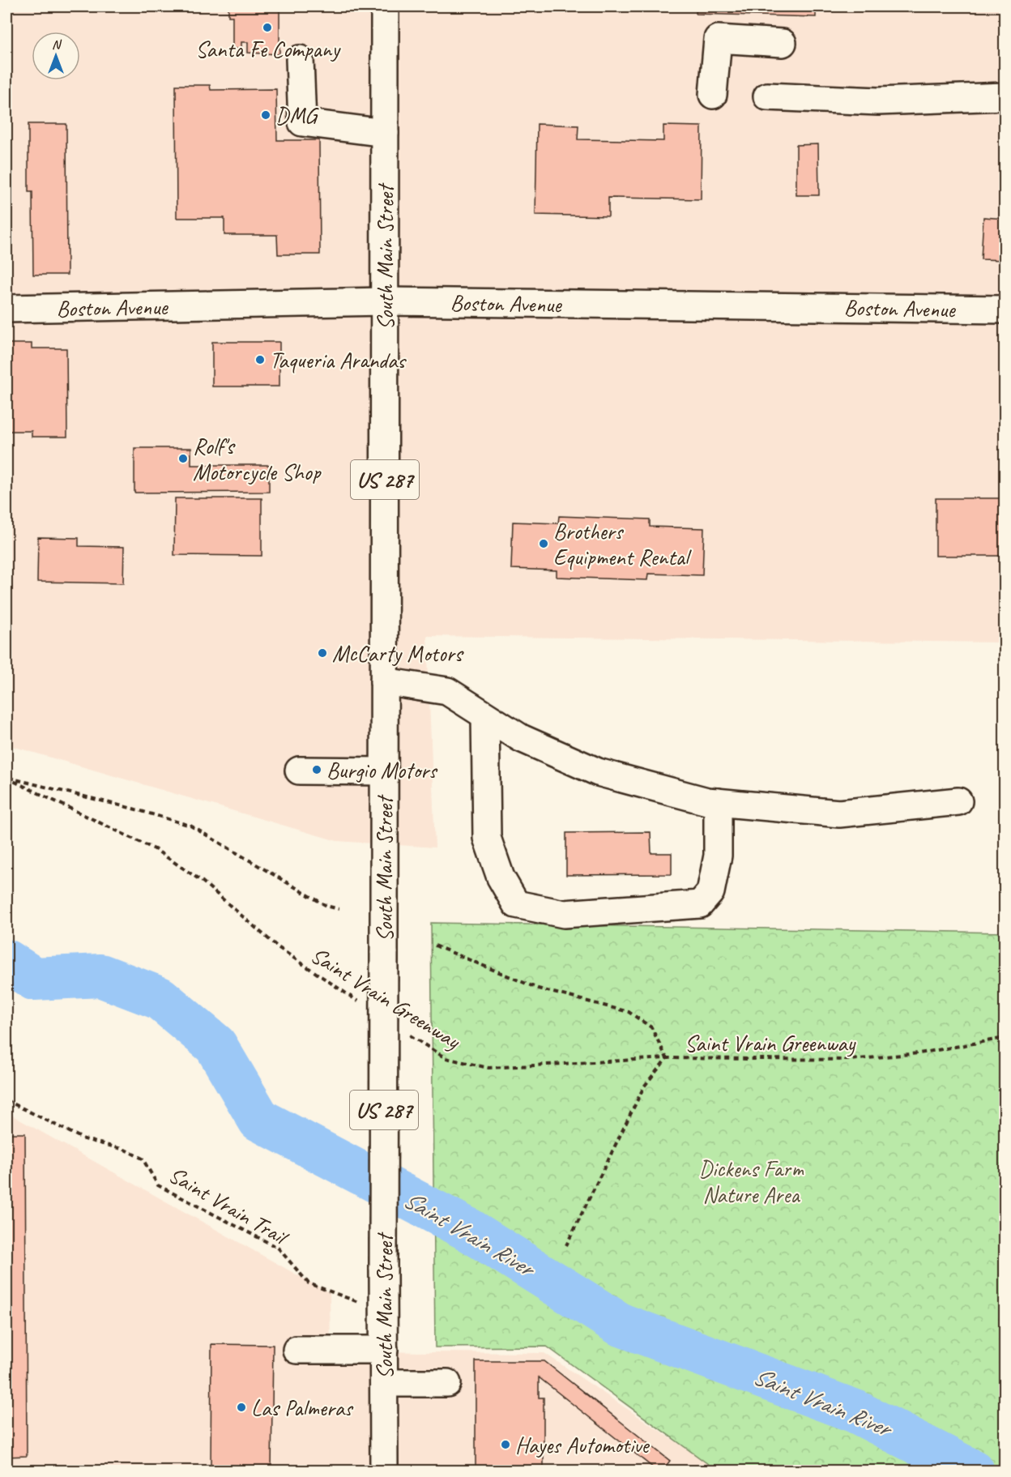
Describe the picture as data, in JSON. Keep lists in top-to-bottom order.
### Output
{
  "streets": {
    "main road": ["South Main Street", "Boston Avenue", "US 287"],
    "path": ["Saint Vrain Greenway", "Saint Vrain Trail"]
  },
  "crossings": [
    ["South Main Street", "Boston Avenue"],
    ["South Main Street", "Saint Vrain Trail"]
  ],
  "water": ["Saint Vrain River"],
  "parks": ["Dickens Farm Nature Area"],
  "places": [
    "Santa Fe Company",
    "DMG",
    "Taqueria Arandas",
    "Rolf's Motorcycle Shop",
    "Brothers Equipment Rental",
    "McCarty Motors",
    "Burgio Motors",
    "Las Palmeras",
    "Hayes Automotive"
  ],
  "north": "top"
}
